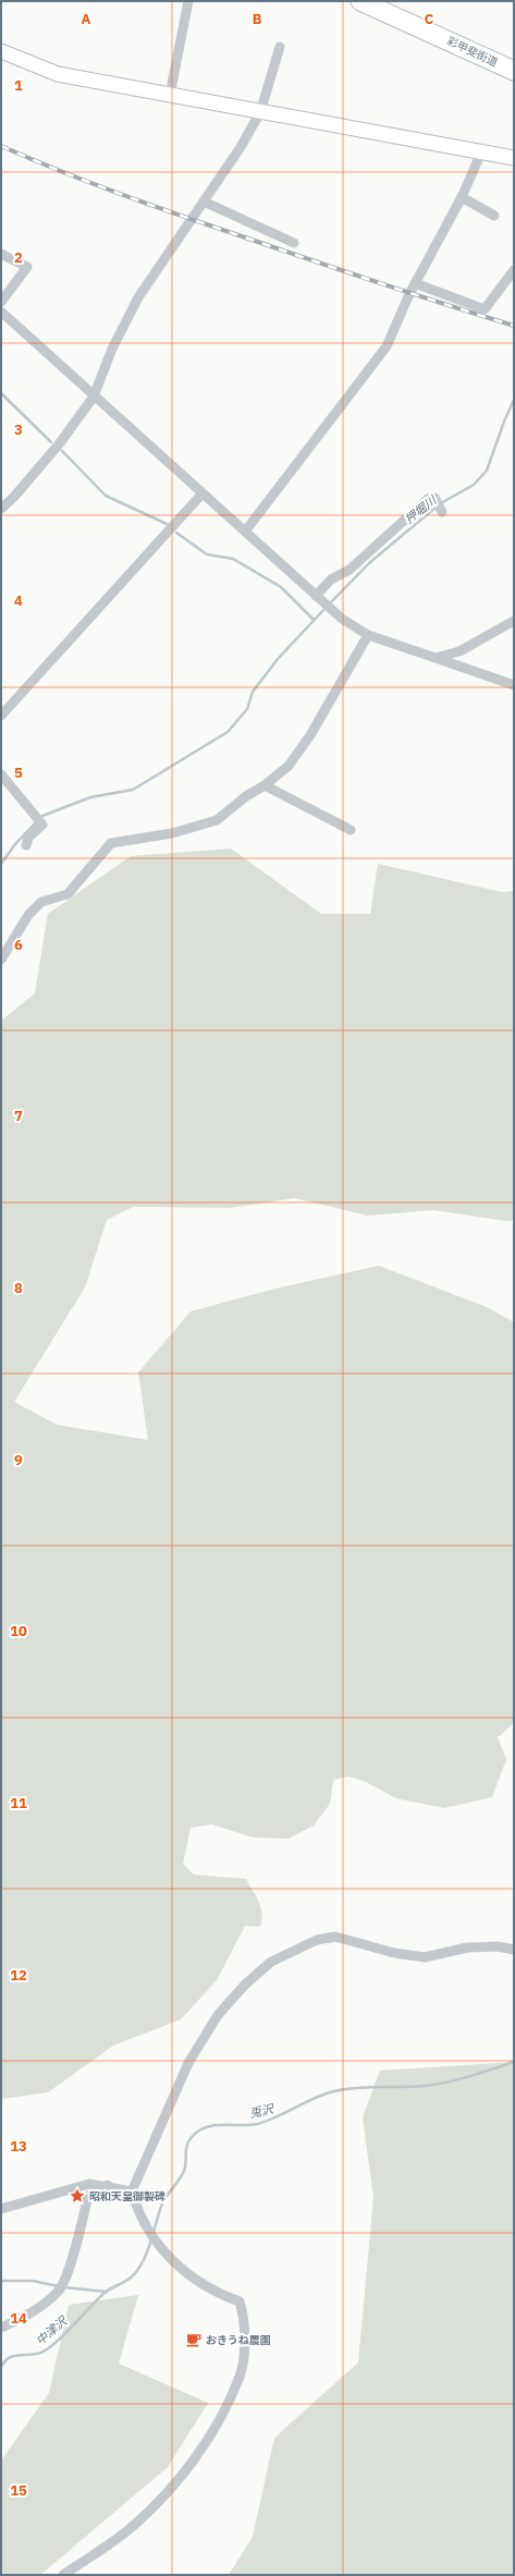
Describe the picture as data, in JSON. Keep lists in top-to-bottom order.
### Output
{
  "streets": {
    "highway": ["彩甲斐街道"]
  },
  "water": ["押堀川", "兎沢", "中津沢"],
  "places": {
    "place": ["昭和天皇御製碑"],
    "cafe": ["おきうね農園"]
  },
  "grid": {
    "columns": ["A", "B", "C"],
    "rows": [
      "1",
      "2",
      "3",
      "4",
      "5",
      "6",
      "7",
      "8",
      "9",
      "10",
      "11",
      "12",
      "13",
      "14",
      "15"
    ]
  }
}
